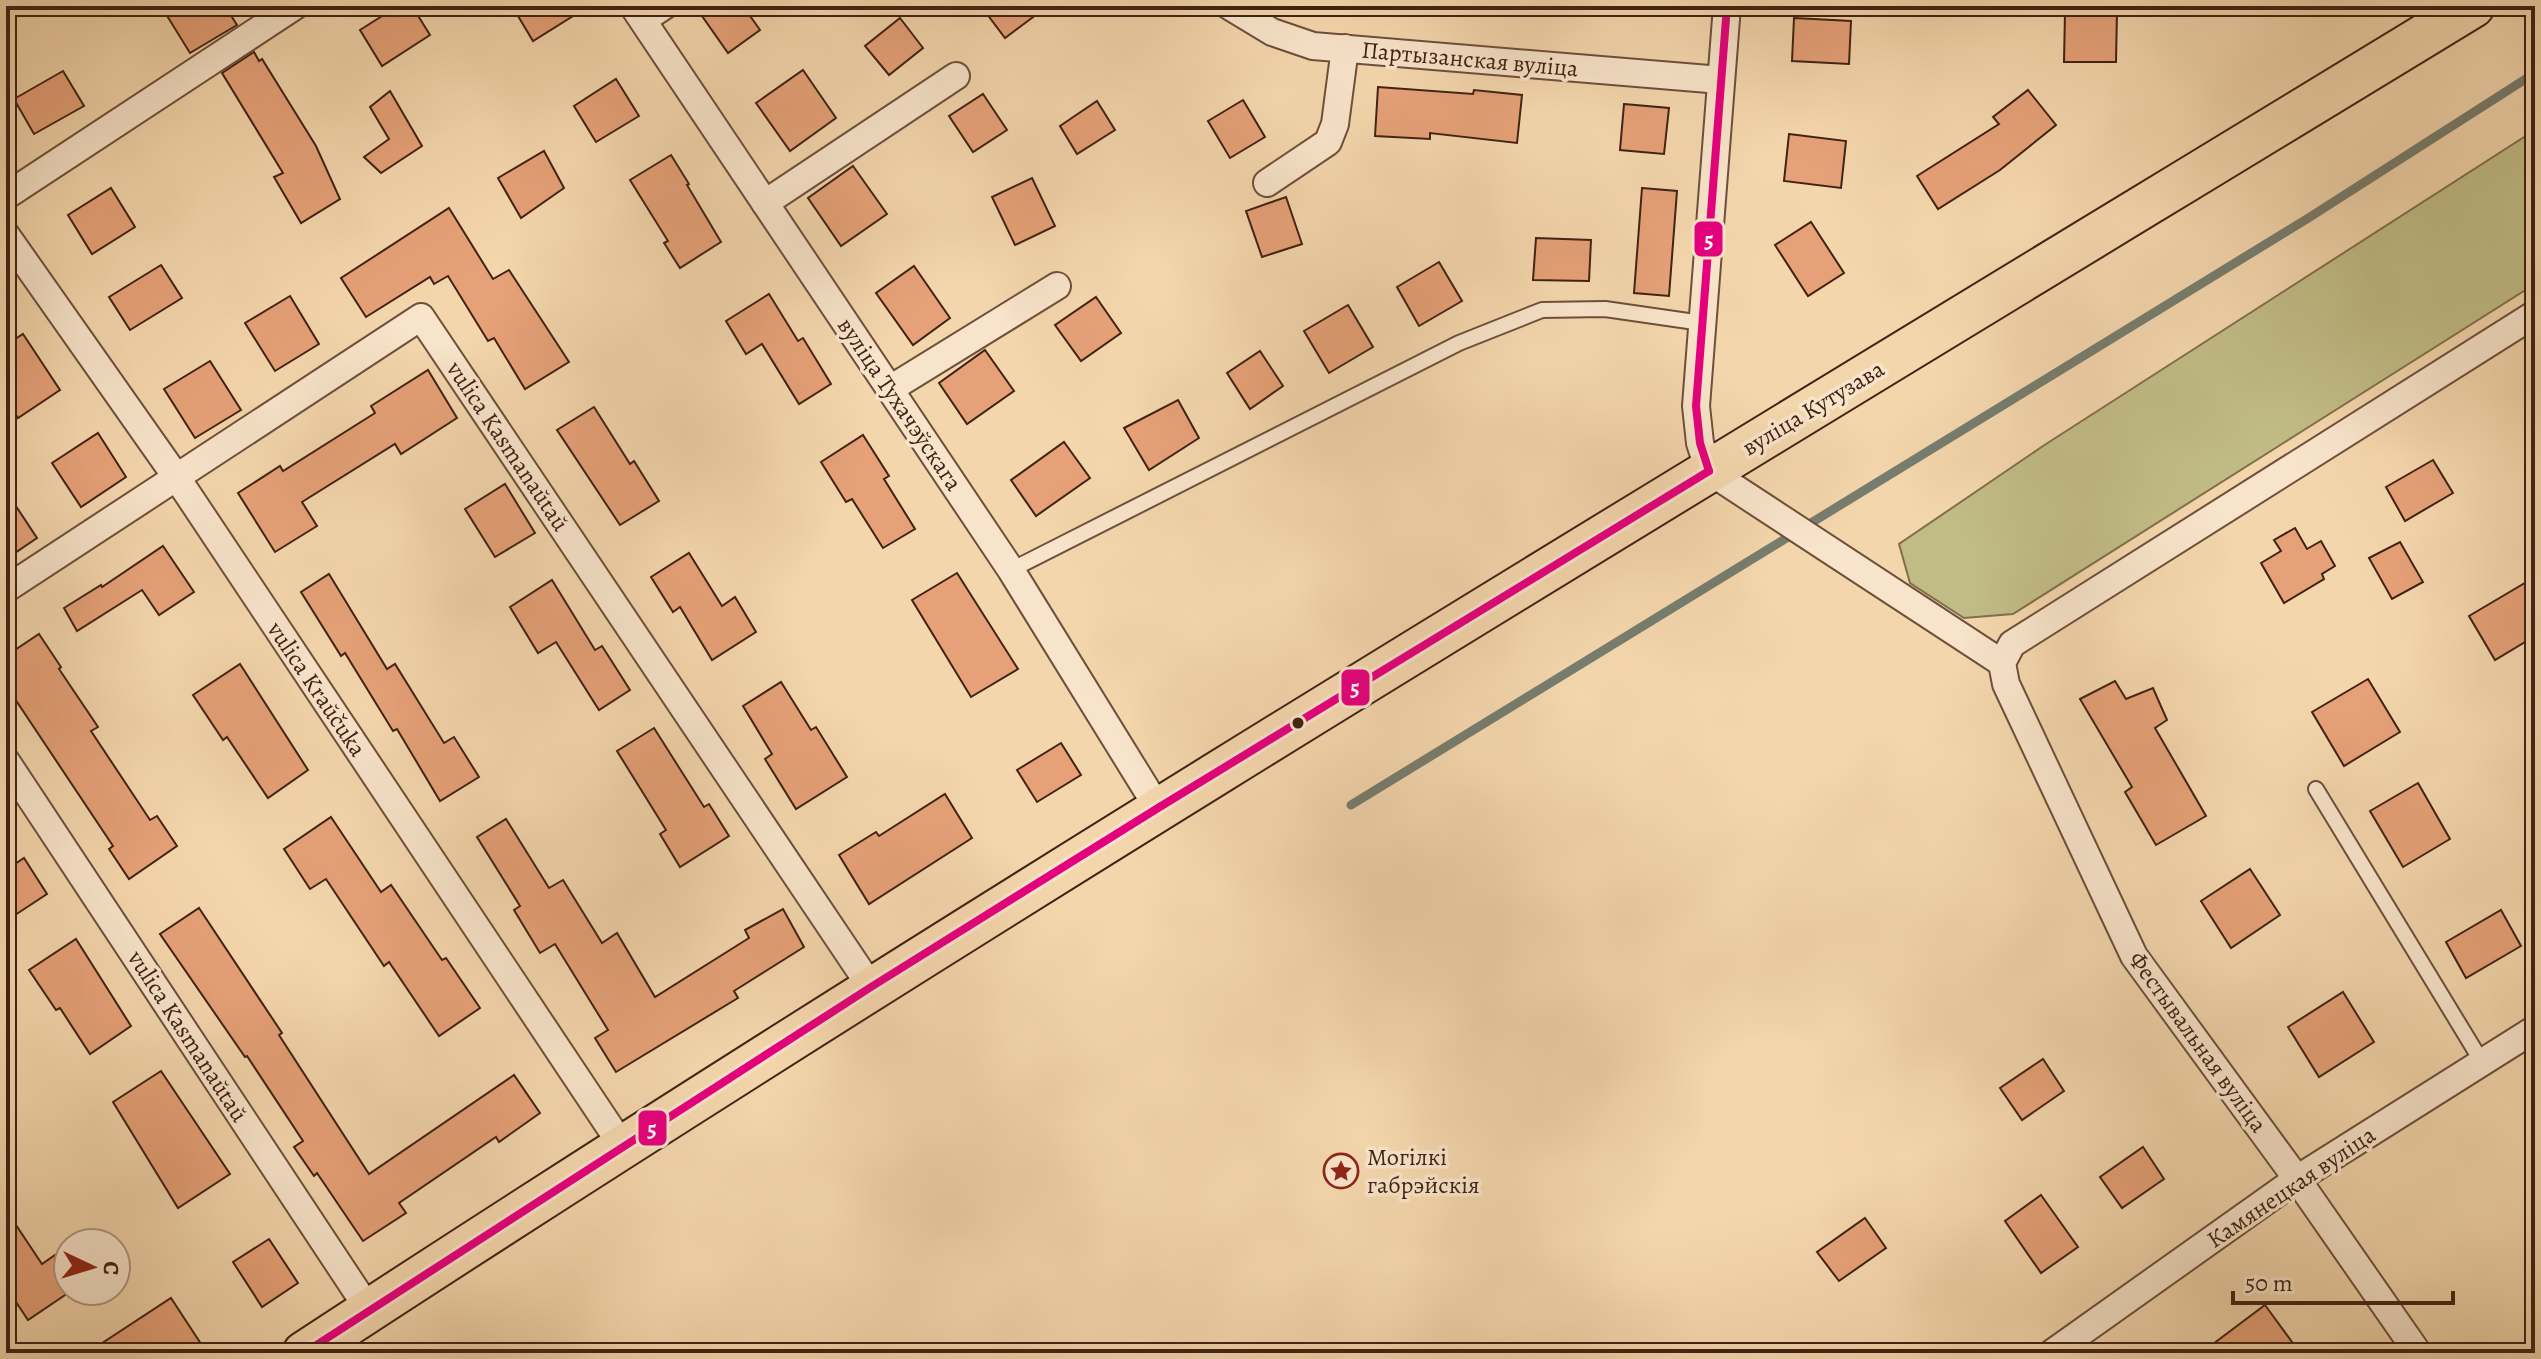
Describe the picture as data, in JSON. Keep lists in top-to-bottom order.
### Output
{
  "streets": {
    "main road": ["вуліца Кутузава"],
    "street": [
      "Партызанская вуліца",
      "вуліца Тухачэўскага",
      "vulica Kasmanaŭtaŭ",
      "vulica Kraŭčuka",
      "Фестывальная вуліца",
      "Камянецкая вуліца"
    ]
  },
  "crossings": [
    ["вуліца Тухачэўскага", "вуліца Кутузава"],
    ["вуліца Кутузава", "vulica Kasmanaŭtaŭ"],
    ["вуліца Кутузава", "vulica Kraŭčuka"],
    ["vulica Kasmanaŭtaŭ", "vulica Kraŭčuka"],
    ["Фестывальная вуліца", "Камянецкая вуліца"]
  ],
  "places": {
    "place": ["Могілкі габрэйскія"]
  },
  "lines": ["transit line 5"],
  "scale_bar": "50 m",
  "north": "right"
}
